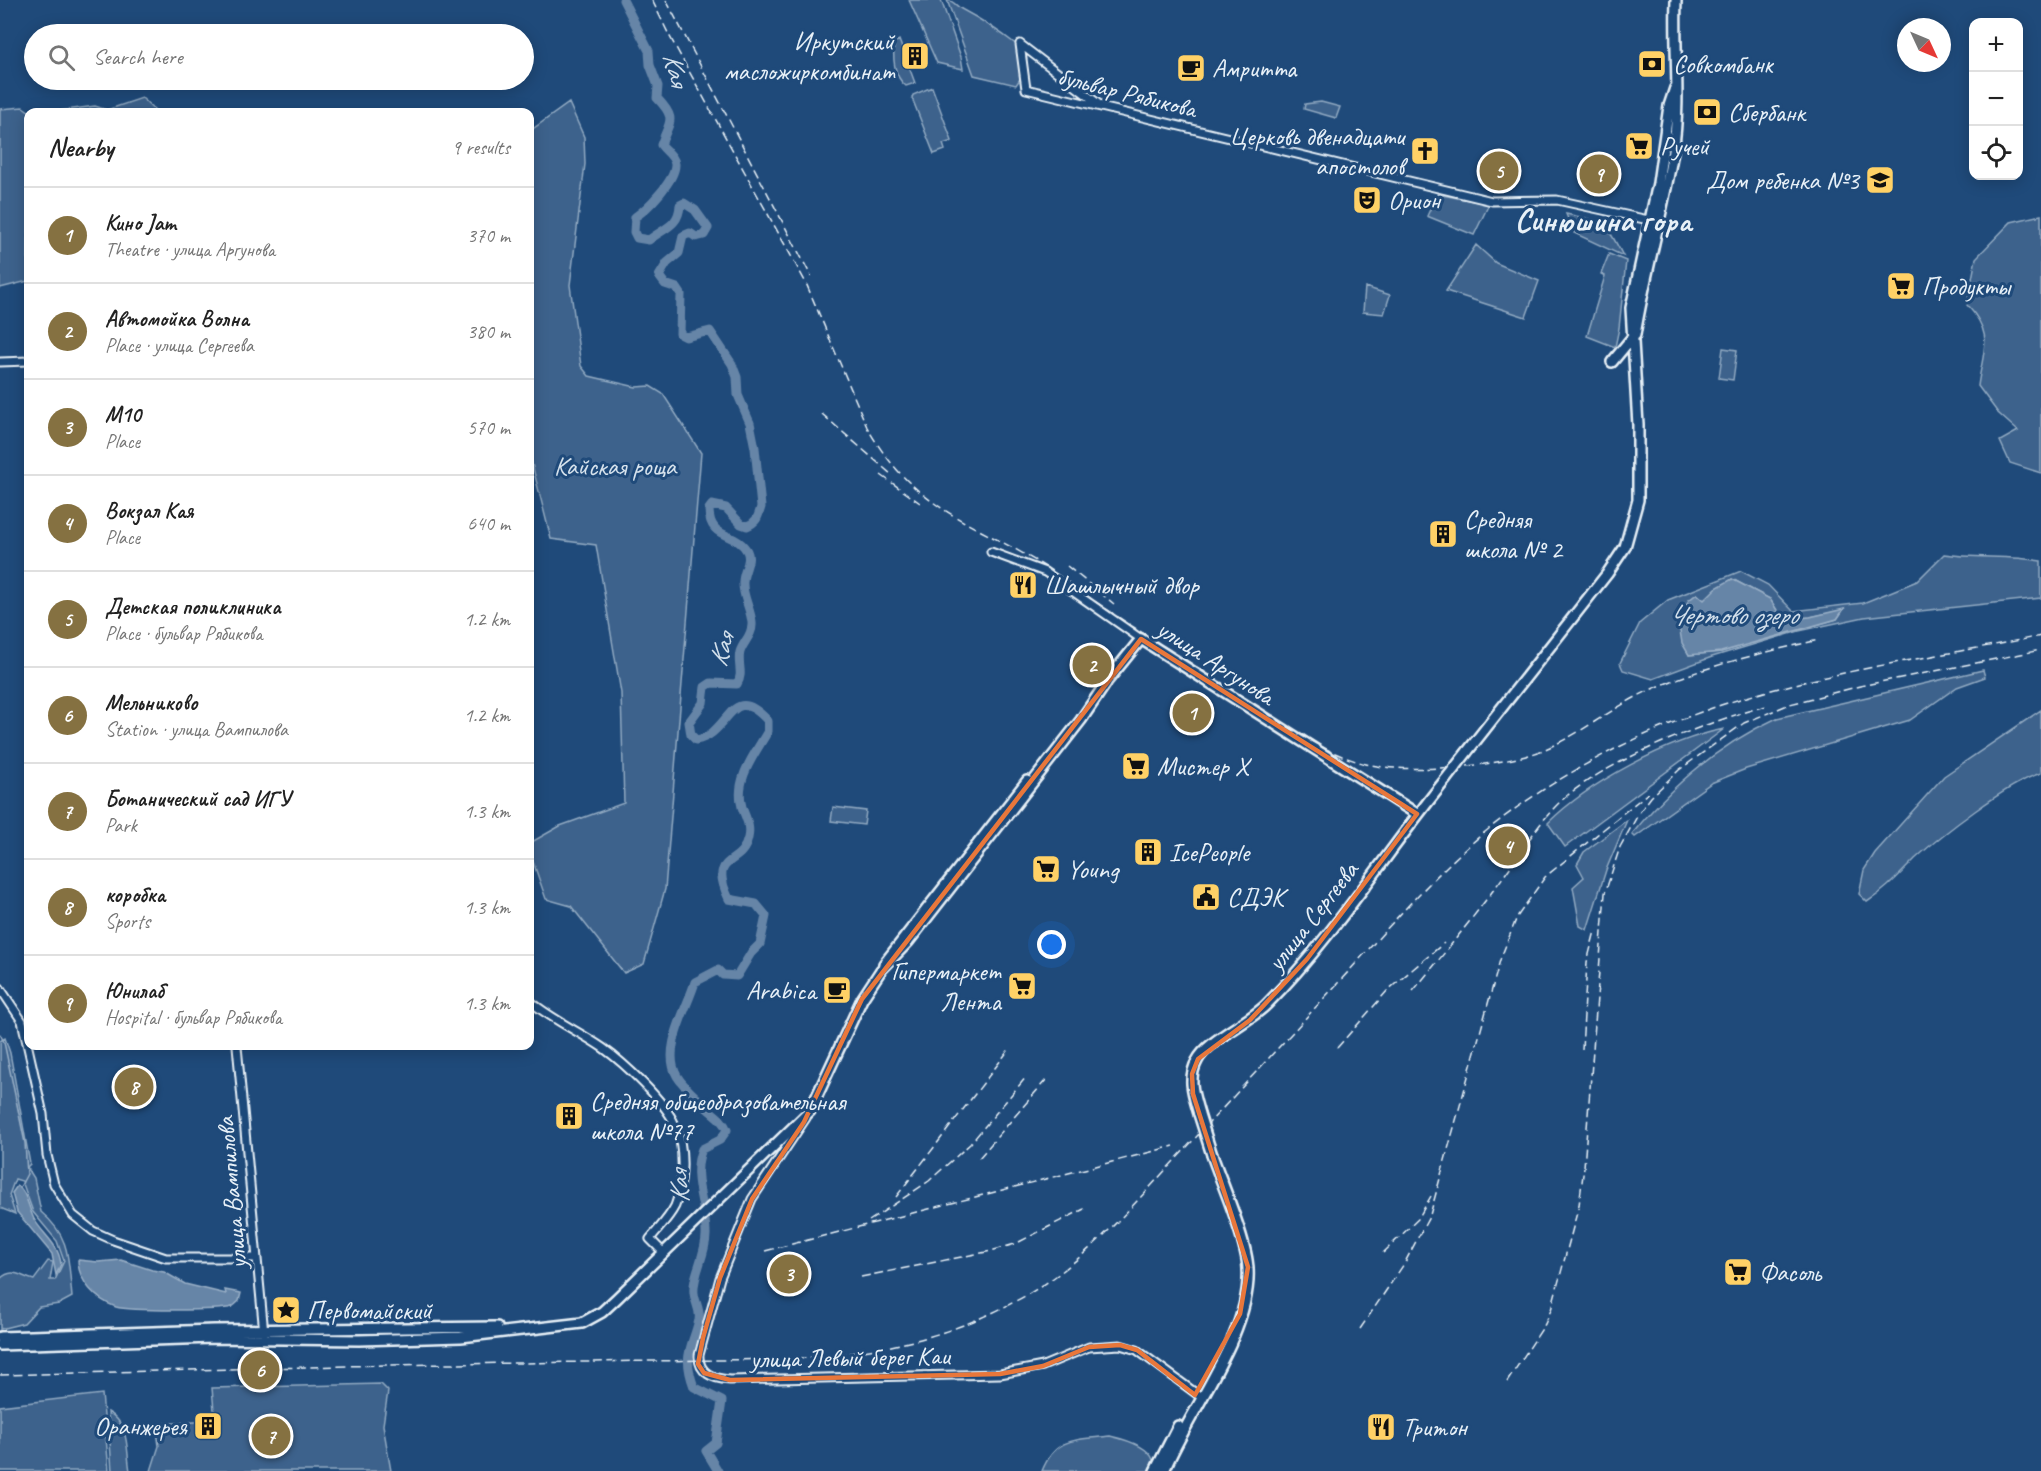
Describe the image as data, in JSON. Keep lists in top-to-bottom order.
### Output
{
  "streets": {
    "main road": ["улица Аргунова", "улица Сергеева"],
    "street": ["бульвар Рябикова", "улица Вампилова", "улица Левый берег Каи"]
  },
  "crossings": [
    ["улица Аргунова", "улица Сергеева"],
    ["улица Сергеева", "улица Левый берег Каи"]
  ],
  "districts": ["Синюшина гора"],
  "water": ["Кая", "Чертово озеро"],
  "parks": ["Кайская роща"],
  "places": {
    "building": [
      "Иркутский масложиркомбинат",
      "Средняя школа № 2",
      "IcePeople",
      "Средняя общеобразовательная школа №77",
      "Оранжерея"
    ],
    "bank": ["Совкомбанк", "Сбербанк"],
    "cafe": ["Амритта", "Arabica"],
    "supermarket": [
      "Ручей",
      "Продукты",
      "Мистер Х",
      "Young",
      "Гипермаркет Лента",
      "Фасоль"
    ],
    "church": ["Церковь двенадцати апостолов"],
    "school or university": ["Дом ребенка №3"],
    "theatre": ["Орион"],
    "restaurant": ["Шашлычный двор", "Тритон"],
    "public building": ["СДЭК"],
    "place": ["Первомайский"]
  },
  "north": "bottom right",
  "page": {
    "map_buttons": ["+", "−"],
    "search": "Search here",
    "heading": ["Nearby", "9 results"],
    "pins": [
      "5",
      "9",
      "2",
      "1",
      "4",
      "8",
      "3",
      "6",
      "7"
    ],
    "list": [
      {
        "mark": "1",
        "name": "Кино Jam",
        "note": "Theatre · улица Аргунова",
        "value": "370 m"
      },
      {
        "mark": "2",
        "name": "Автомойка Волна",
        "note": "Place · улица Сергеева",
        "value": "380 m"
      },
      {
        "mark": "3",
        "name": "M10",
        "note": "Place",
        "value": "570 m"
      },
      {
        "mark": "4",
        "name": "Вокзал Кая",
        "note": "Place",
        "value": "640 m"
      },
      {
        "mark": "5",
        "name": "Детская поликлиника",
        "note": "Place · бульвар Рябикова",
        "value": "1.2 km"
      },
      {
        "mark": "6",
        "name": "Мельниково",
        "note": "Station · улица Вампилова",
        "value": "1.2 km"
      },
      {
        "mark": "7",
        "name": "Ботанический сад ИГУ",
        "note": "Park",
        "value": "1.3 km"
      },
      {
        "mark": "8",
        "name": "коробка",
        "note": "Sports",
        "value": "1.3 km"
      },
      {
        "mark": "9",
        "name": "Юнилаб",
        "note": "Hospital · бульвар Рябикова",
        "value": "1.3 km"
      }
    ]
  }
}
